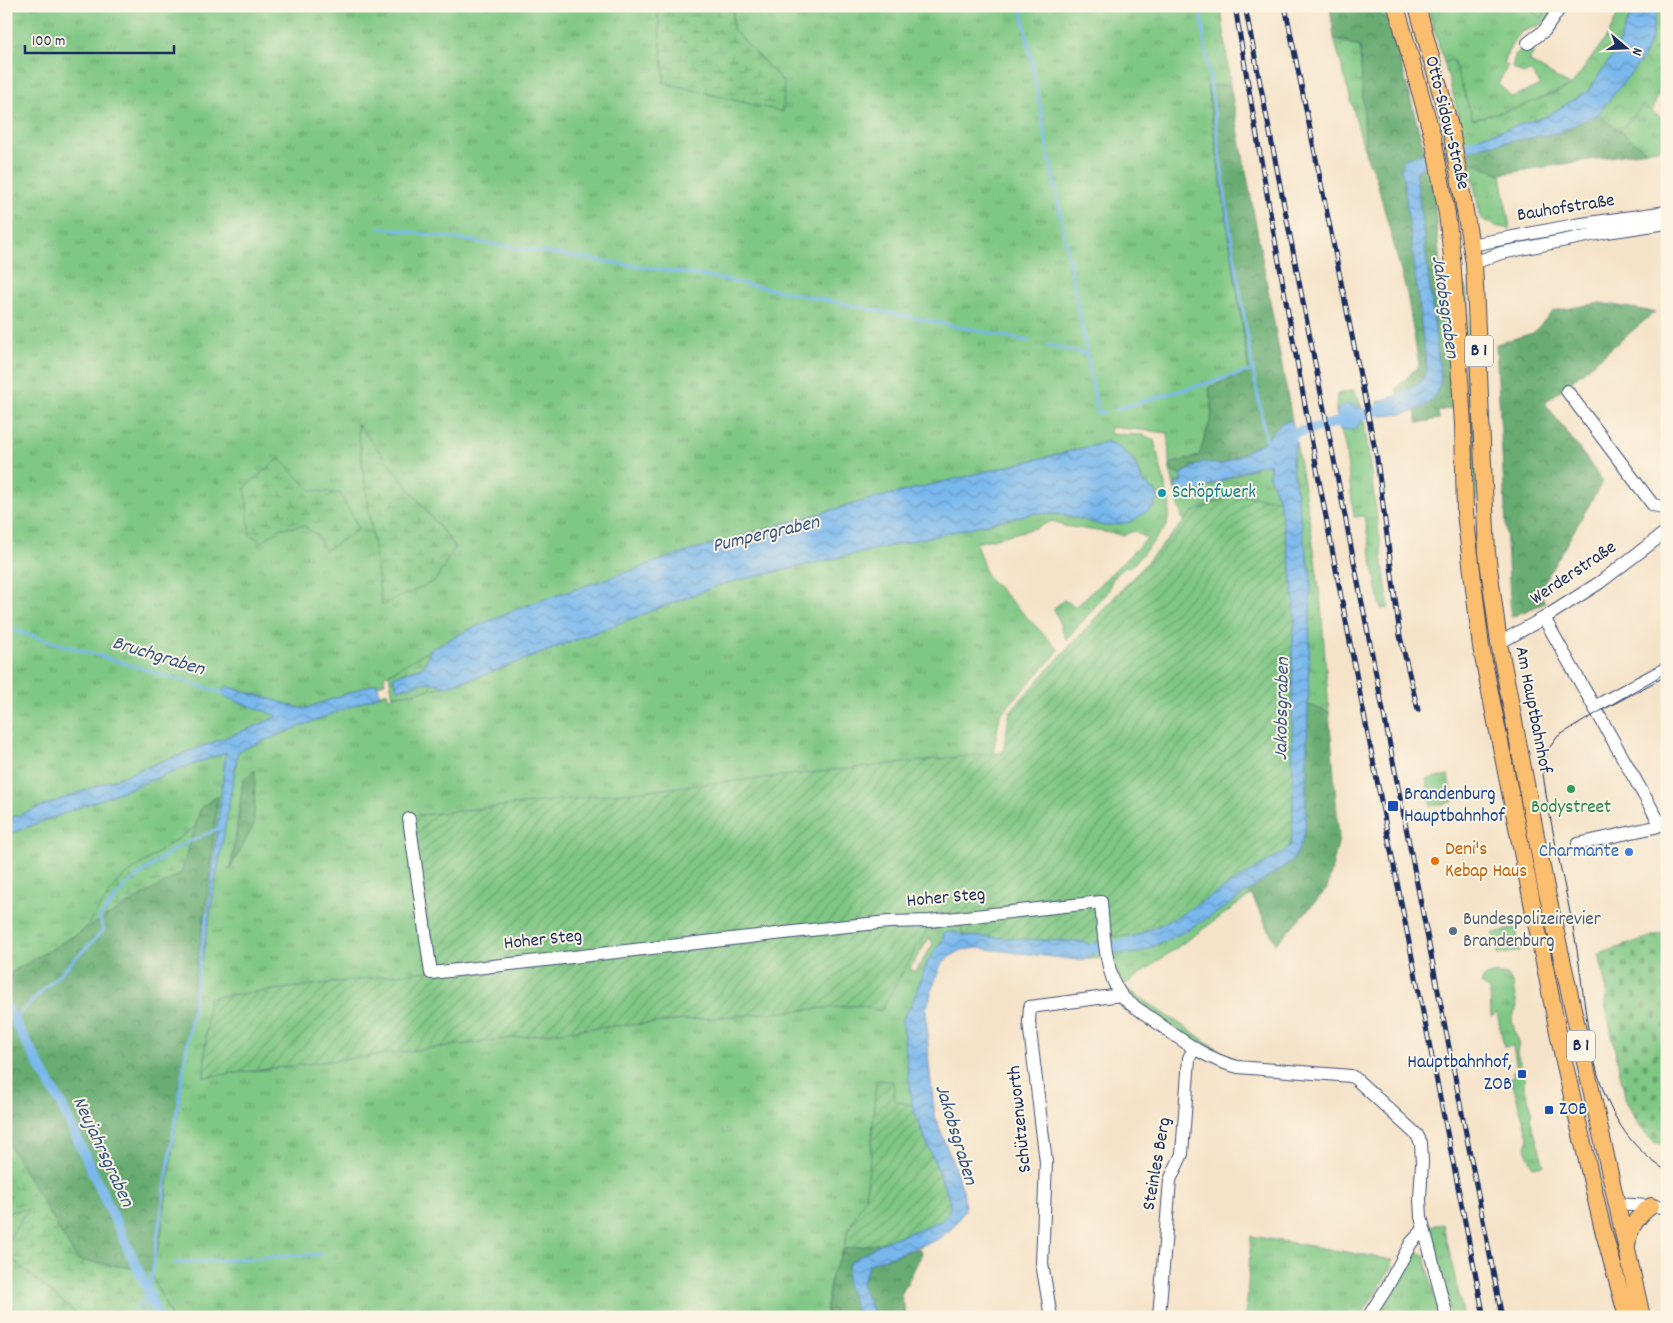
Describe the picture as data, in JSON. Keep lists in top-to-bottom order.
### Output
{
  "streets": {
    "main road": ["Otto-Sidow-Straße", "B 1", "Am Hauptbahnhof"],
    "street": [
      "Bauhofstraße",
      "Werderstraße",
      "Hoher Steg",
      "Schützenworth",
      "Steinles Berg"
    ]
  },
  "crossings": [
    ["Otto-Sidow-Straße", "Bauhofstraße"],
    ["Otto-Sidow-Straße", "Am Hauptbahnhof"],
    ["Bauhofstraße", "Am Hauptbahnhof"],
    ["B 1", "Am Hauptbahnhof"],
    ["Werderstraße", "Am Hauptbahnhof"],
    ["Hoher Steg", "Schützenworth"]
  ],
  "water": [
    "Jakobsgraben",
    "Pumpergraben",
    "Bruchgraben",
    "Neujahrsgraben"
  ],
  "places": {
    "other": [
      "Schöpfwerk",
      "Bodystreet",
      "Charmante",
      "Deni's Kebap Haus",
      "Bundespolizeirevier Brandenburg"
    ],
    "transit": ["Brandenburg Hauptbahnhof", "Hauptbahnhof, ZOB", "ZOB"]
  },
  "scale_bar": "100 m",
  "north": "right"
}
